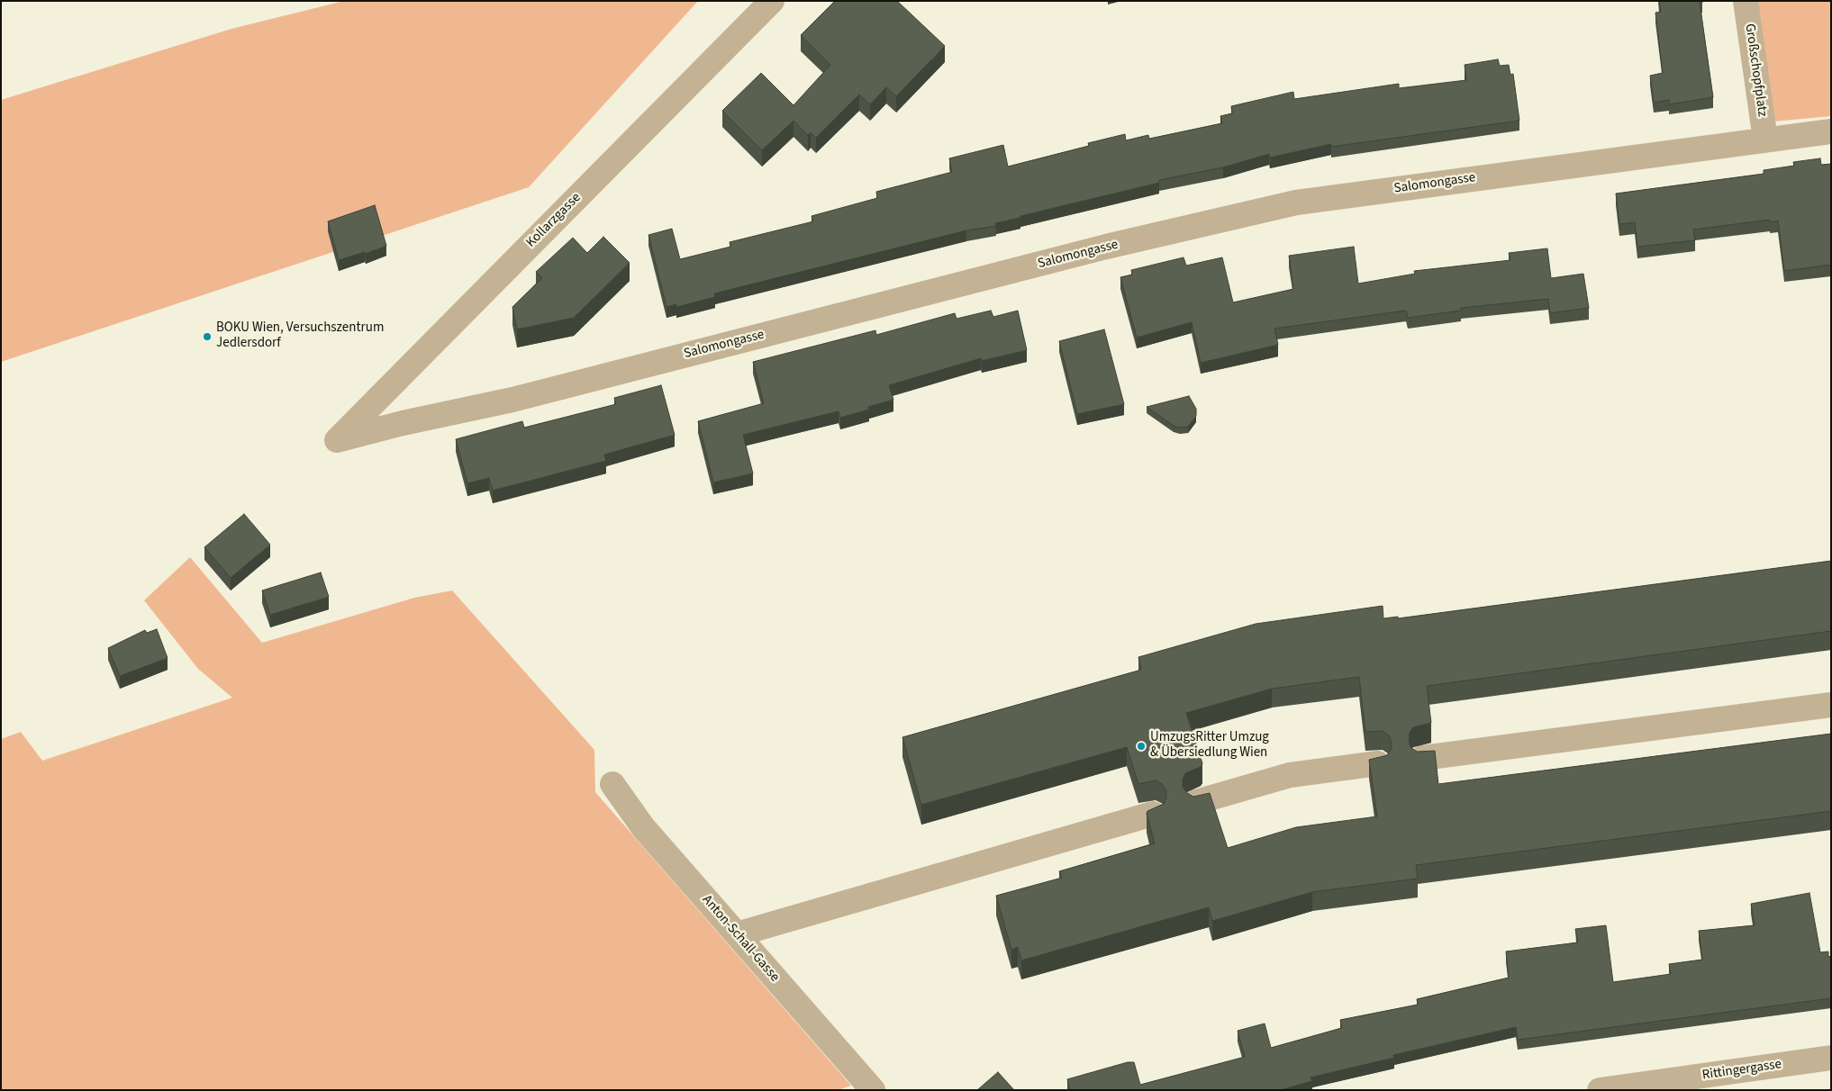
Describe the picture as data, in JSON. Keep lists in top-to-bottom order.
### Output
{
  "streets": {
    "street": [
      "Großschopfplatz",
      "Salomongasse",
      "Kollarzgasse",
      "Anton-Schall-Gasse",
      "Rittingergasse"
    ]
  },
  "crossings": [
    ["Großschopfplatz", "Salomongasse"],
    ["Salomongasse", "Kollarzgasse"]
  ],
  "places": ["BOKU Wien, Versuchszentrum Jedlersdorf", "UmzugsRitter Umzug & Übersiedlung Wien"]
}
